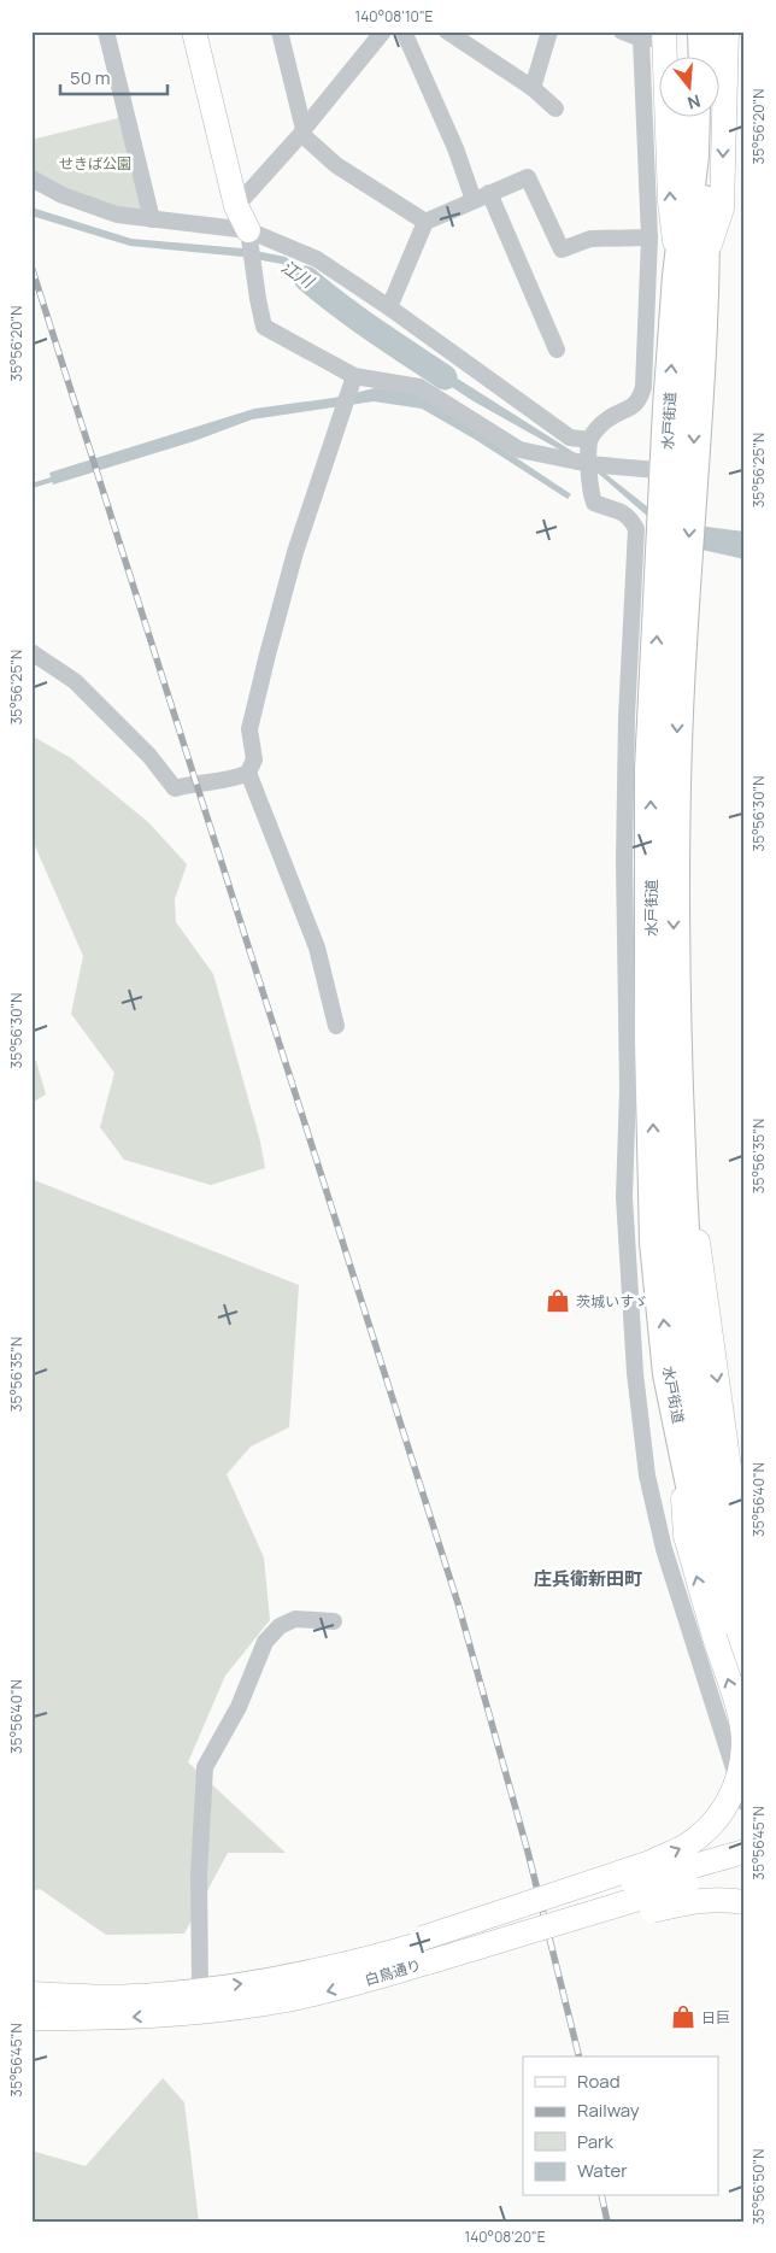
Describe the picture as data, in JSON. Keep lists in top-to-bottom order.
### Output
{
  "streets": {
    "highway": ["水戸街道"],
    "main road": ["白鳥通り"]
  },
  "districts": ["庄兵衛新田町"],
  "water": ["江川"],
  "parks": ["せきば公園"],
  "places": {
    "shop": ["茨城いすゞ", "日巨"]
  },
  "legend": [
    "Road",
    "Railway",
    "Park",
    "Water"
  ],
  "scale_bar": "50 m",
  "north": "bottom",
  "coordinates": [
    "140°08'10\"E",
    "35°56'20\"N",
    "35°56'25\"N",
    "35°56'30\"N",
    "35°56'35\"N",
    "35°56'40\"N",
    "35°56'45\"N",
    "35°56'50\"N",
    "140°08'20\"E"
  ]
}
